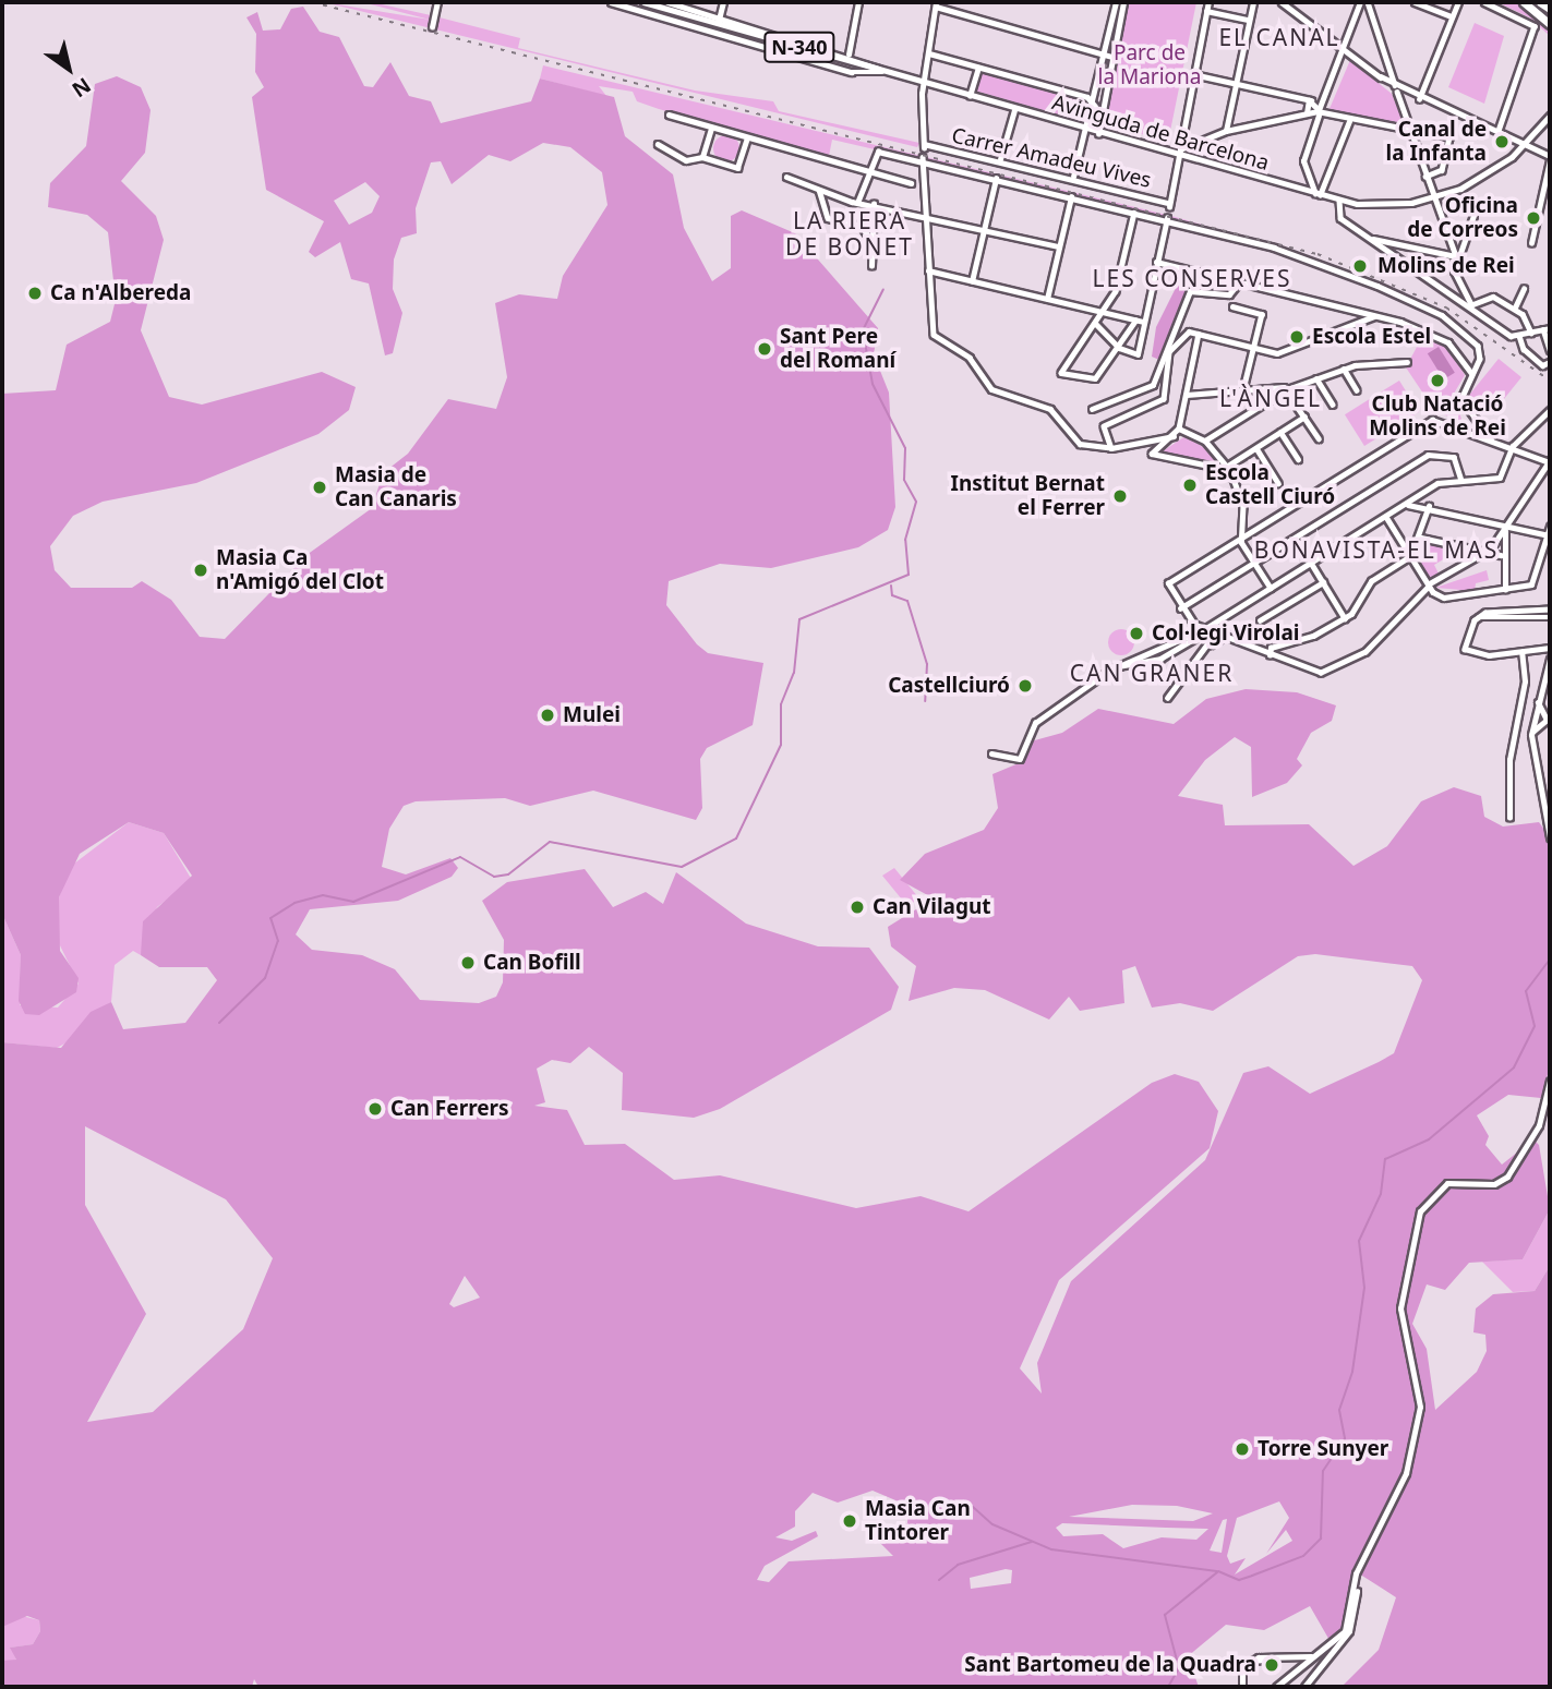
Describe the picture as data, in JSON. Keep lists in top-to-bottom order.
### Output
{
  "streets": {
    "main road": ["N-340", "Avinguda de Barcelona"],
    "street": ["Carrer Amadeu Vives"]
  },
  "crossings": [
    ["N-340", "Avinguda de Barcelona"],
    ["Avinguda de Barcelona", "Carrer Amadeu Vives"]
  ],
  "districts": [
    "EL CANAL",
    "LA RIERA DE BONET",
    "LES CONSERVES",
    "L'ÀNGEL",
    "BONAVISTA-EL MAS",
    "CAN GRANER"
  ],
  "parks": ["Parc de la Mariona"],
  "places": [
    "Canal de la Infanta",
    "Oficina de Correos",
    "Molins de Rei",
    "Ca n'Albereda",
    "Escola Estel",
    "Sant Pere del Romaní",
    "Club Natació Molins de Rei",
    "Escola Castell Ciuró",
    "Masia de Can Canaris",
    "Institut Bernat el Ferrer",
    "Masia Ca n'Amigó del Clot",
    "Col·legi Virolai",
    "Castellciuró",
    "Mulei",
    "Can Vilagut",
    "Can Bofill",
    "Can Ferrers",
    "Torre Sunyer",
    "Masia Can Tintorer",
    "Sant Bartomeu de la Quadra"
  ],
  "north": "bottom right"
}
